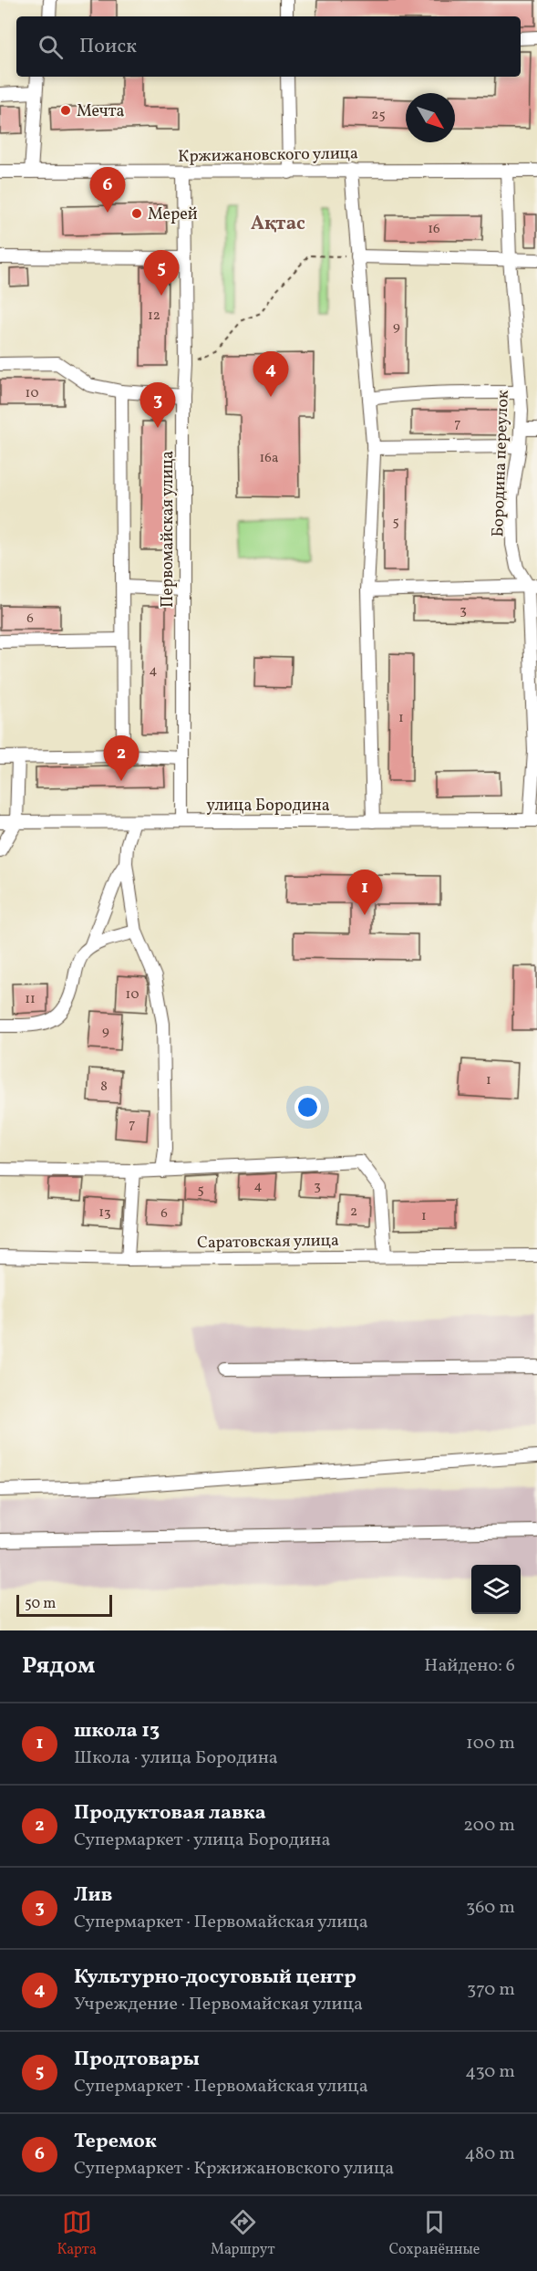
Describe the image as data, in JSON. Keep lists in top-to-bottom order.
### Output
{
  "streets": {
    "street": [
      "Кржижановского улица",
      "Бородина переулок",
      "Первомайская улица",
      "улица Бородина",
      "Саратовская улица"
    ]
  },
  "crossings": [
    ["Кржижановского улица", "Бородина переулок"],
    ["Кржижановского улица", "Первомайская улица"],
    ["Бородина переулок", "улица Бородина"],
    ["Первомайская улица", "улица Бородина"]
  ],
  "districts": ["Ақтас"],
  "places": ["Мечта", "Мерей"],
  "house_numbers": [
    "25",
    "16",
    "12",
    "9",
    "10",
    "7",
    "16а",
    "5",
    "3",
    "6",
    "4",
    "1",
    "10",
    "11",
    "9",
    "1",
    "8",
    "7",
    "4",
    "3",
    "5",
    "2",
    "13",
    "6",
    "1"
  ],
  "scale_bar": "50 m",
  "north": "bottom right",
  "page": {
    "search": "Поиск",
    "pins": [
      "6",
      "5",
      "4",
      "3",
      "2",
      "1"
    ],
    "scale": "50 m",
    "heading": ["Рядом", "Найдено: 6"],
    "list": [
      {
        "mark": "1",
        "name": "школа 13",
        "note": "Школа · улица Бородина",
        "value": "100 m"
      },
      {
        "mark": "2",
        "name": "Продуктовая лавка",
        "note": "Супермаркет · улица Бородина",
        "value": "200 m"
      },
      {
        "mark": "3",
        "name": "Лив",
        "note": "Супермаркет · Первомайская улица",
        "value": "360 m"
      },
      {
        "mark": "4",
        "name": "Культурно-досуговый центр",
        "note": "Учреждение · Первомайская улица",
        "value": "370 m"
      },
      {
        "mark": "5",
        "name": "Продтовары",
        "note": "Супермаркет · Первомайская улица",
        "value": "430 m"
      },
      {
        "mark": "6",
        "name": "Теремок",
        "note": "Супермаркет · Кржижановского улица",
        "value": "480 m"
      }
    ],
    "nav": ["Карта", "Маршрут", "Сохранённые"]
  }
}
